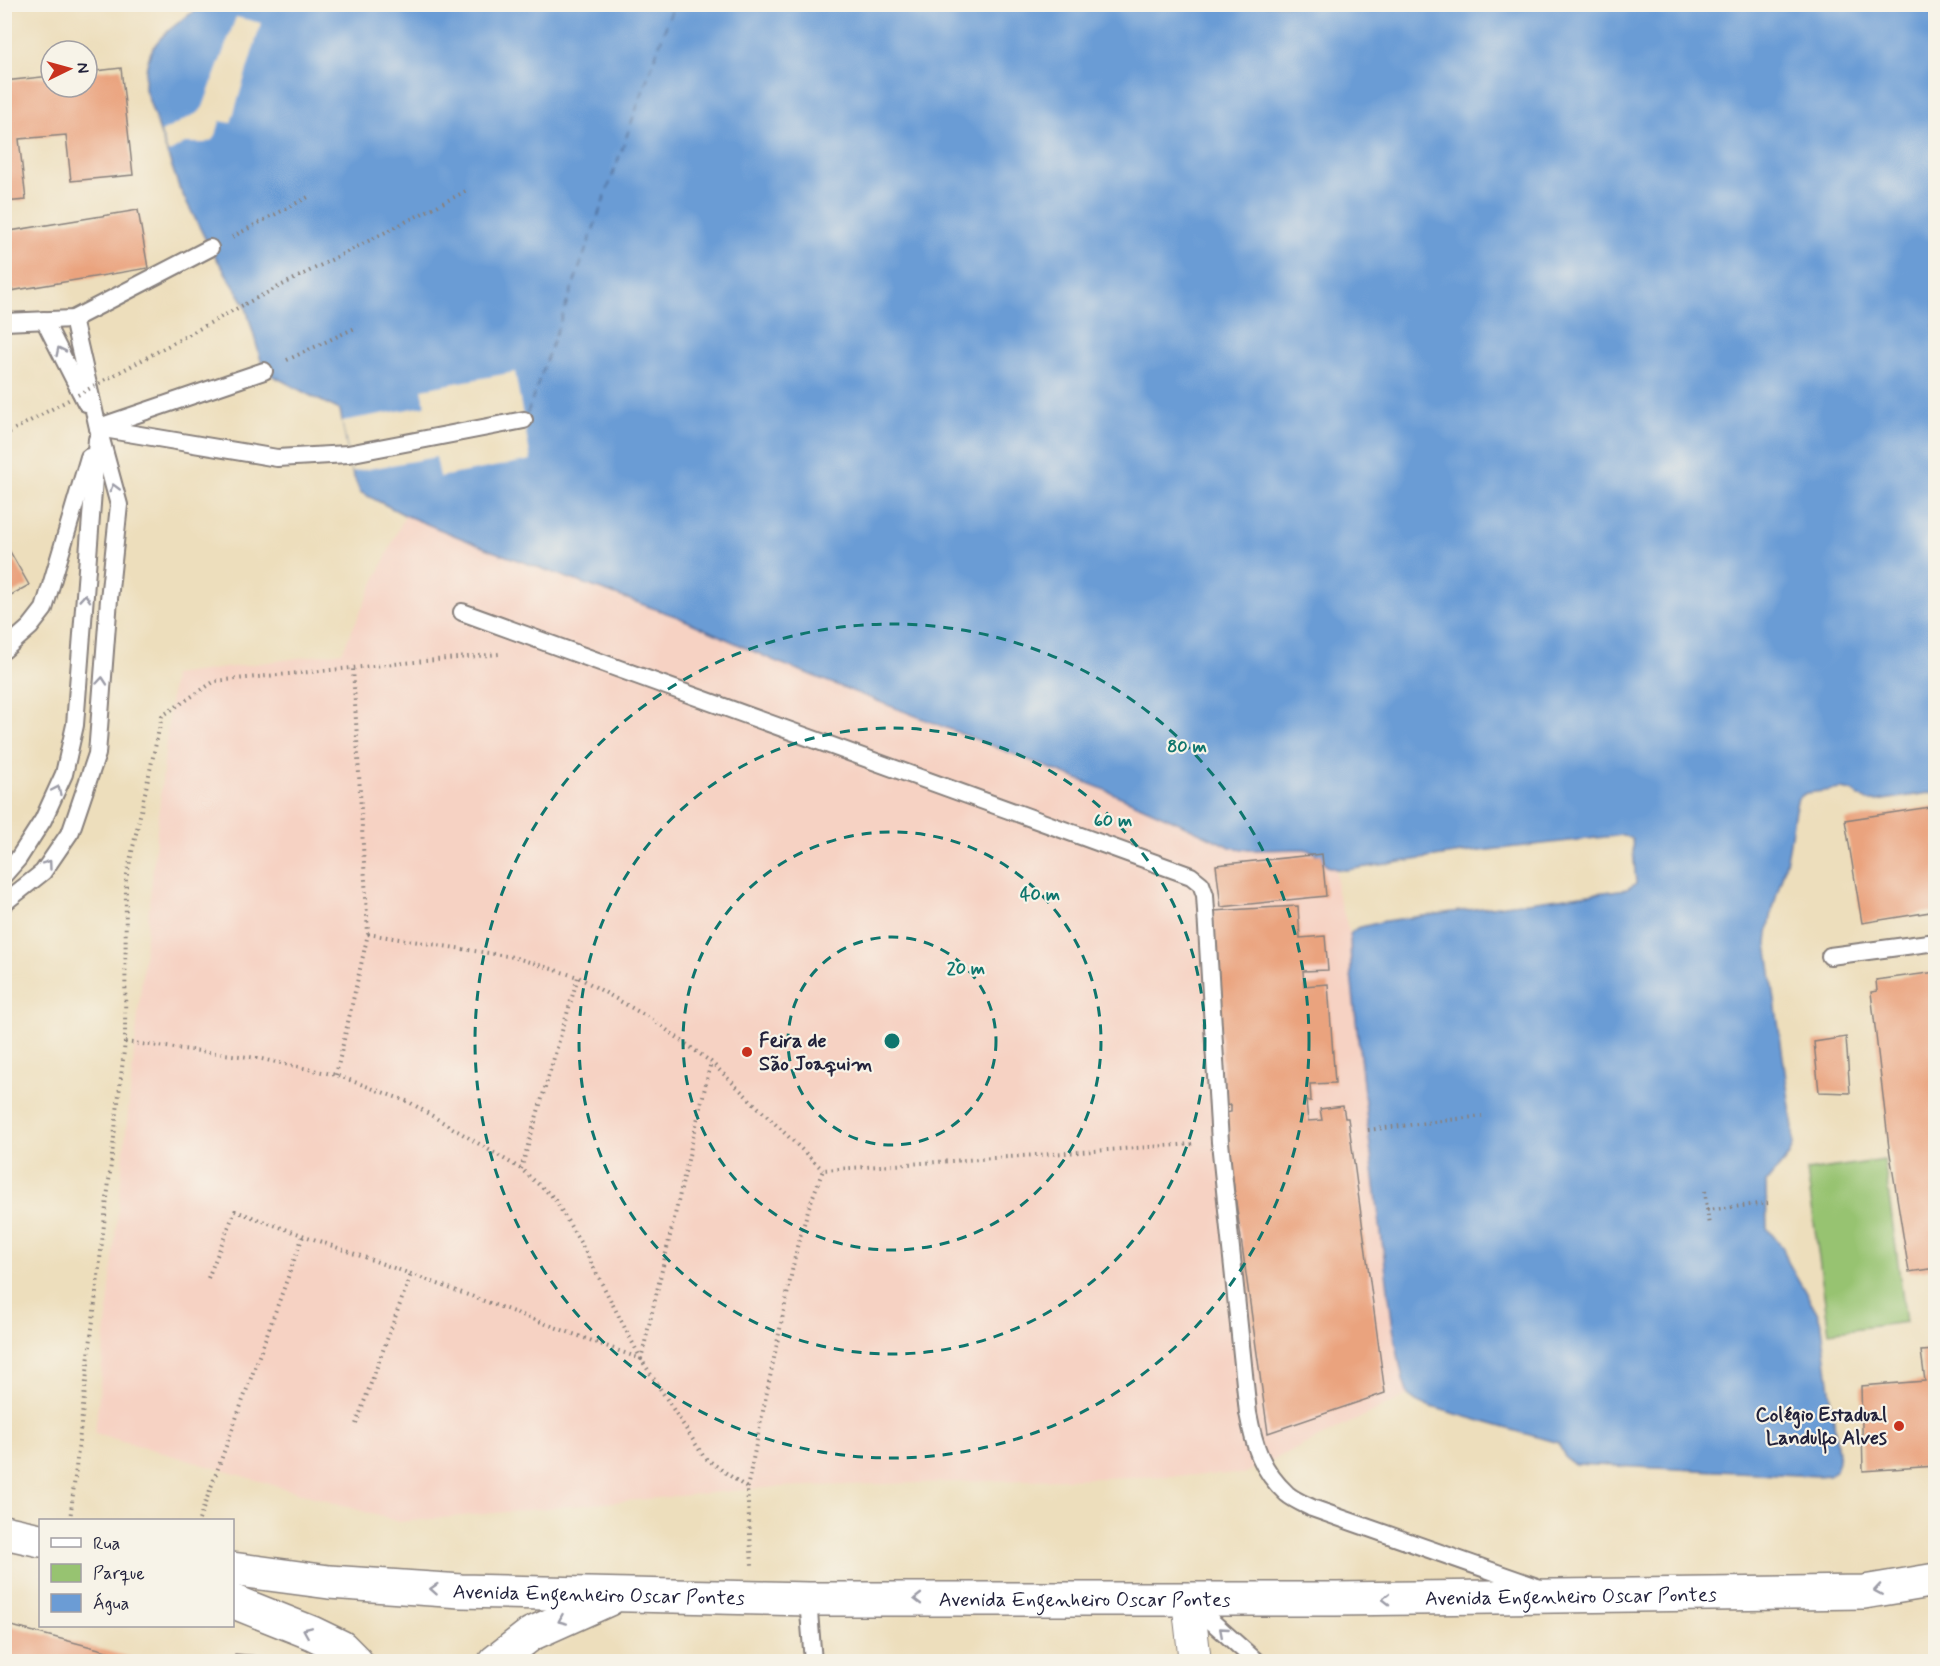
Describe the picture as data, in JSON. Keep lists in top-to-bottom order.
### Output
{
  "streets": {
    "main road": ["Avenida Engenheiro Oscar Pontes"]
  },
  "one_way": ["Avenida Engenheiro Oscar Pontes"],
  "places": ["Feira de São Joaquim", "Colégio Estadual Landulfo Alves"],
  "legend": ["Rua", "Parque", "Água"],
  "north": "right",
  "rings": [
    "80 m",
    "60 m",
    "40 m",
    "20 m"
  ]
}
